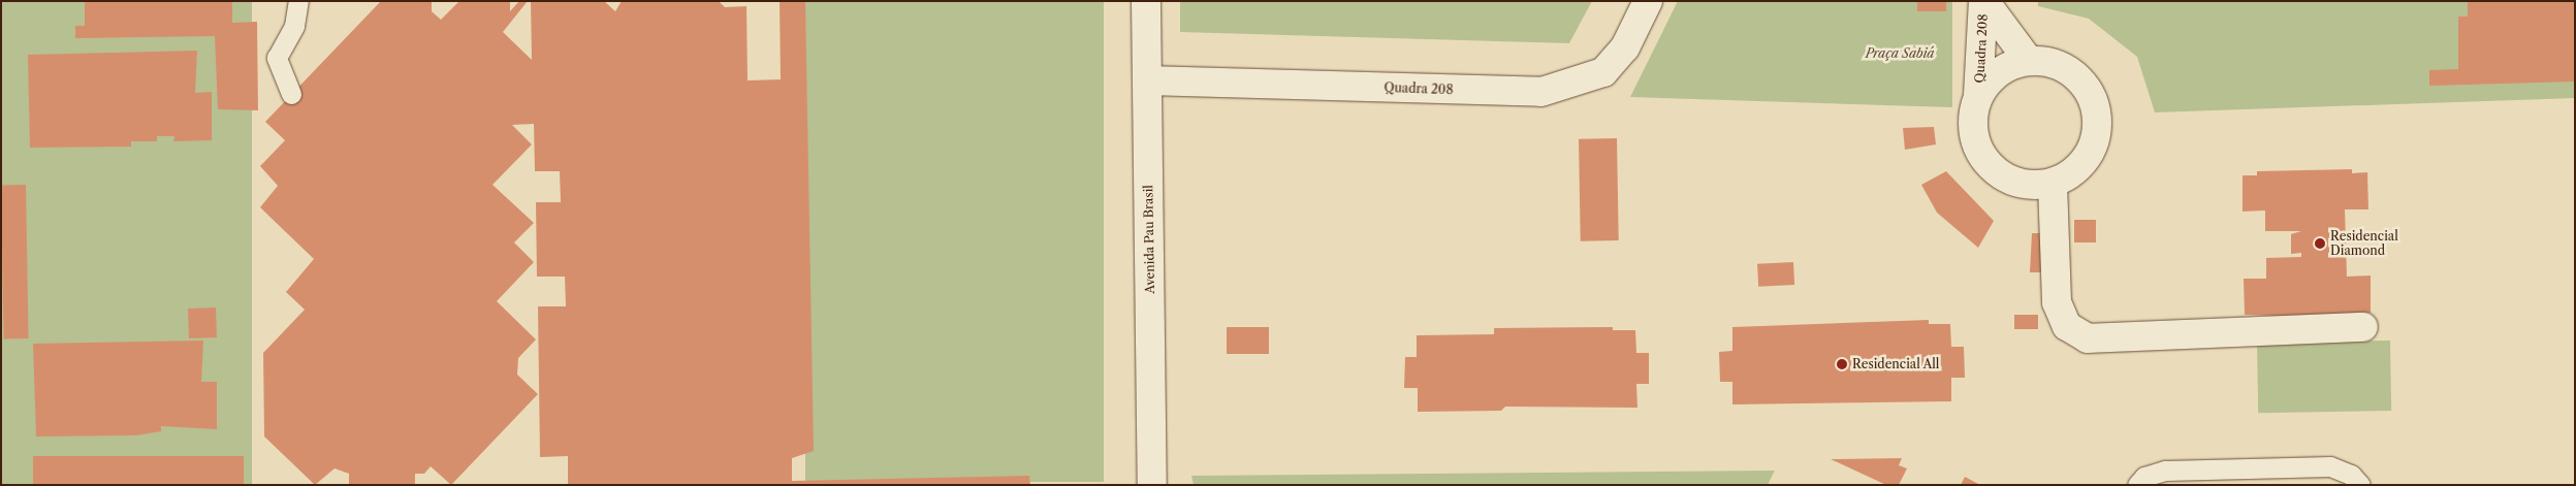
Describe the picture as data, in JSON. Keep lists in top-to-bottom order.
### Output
{
  "streets": {
    "street": ["Quadra 208", "Avenida Pau Brasil"]
  },
  "crossings": [
    ["Quadra 208", "Avenida Pau Brasil"]
  ],
  "parks": ["Praça Sabiá"],
  "places": ["Residencial Diamond", "Residencial All"]
}
